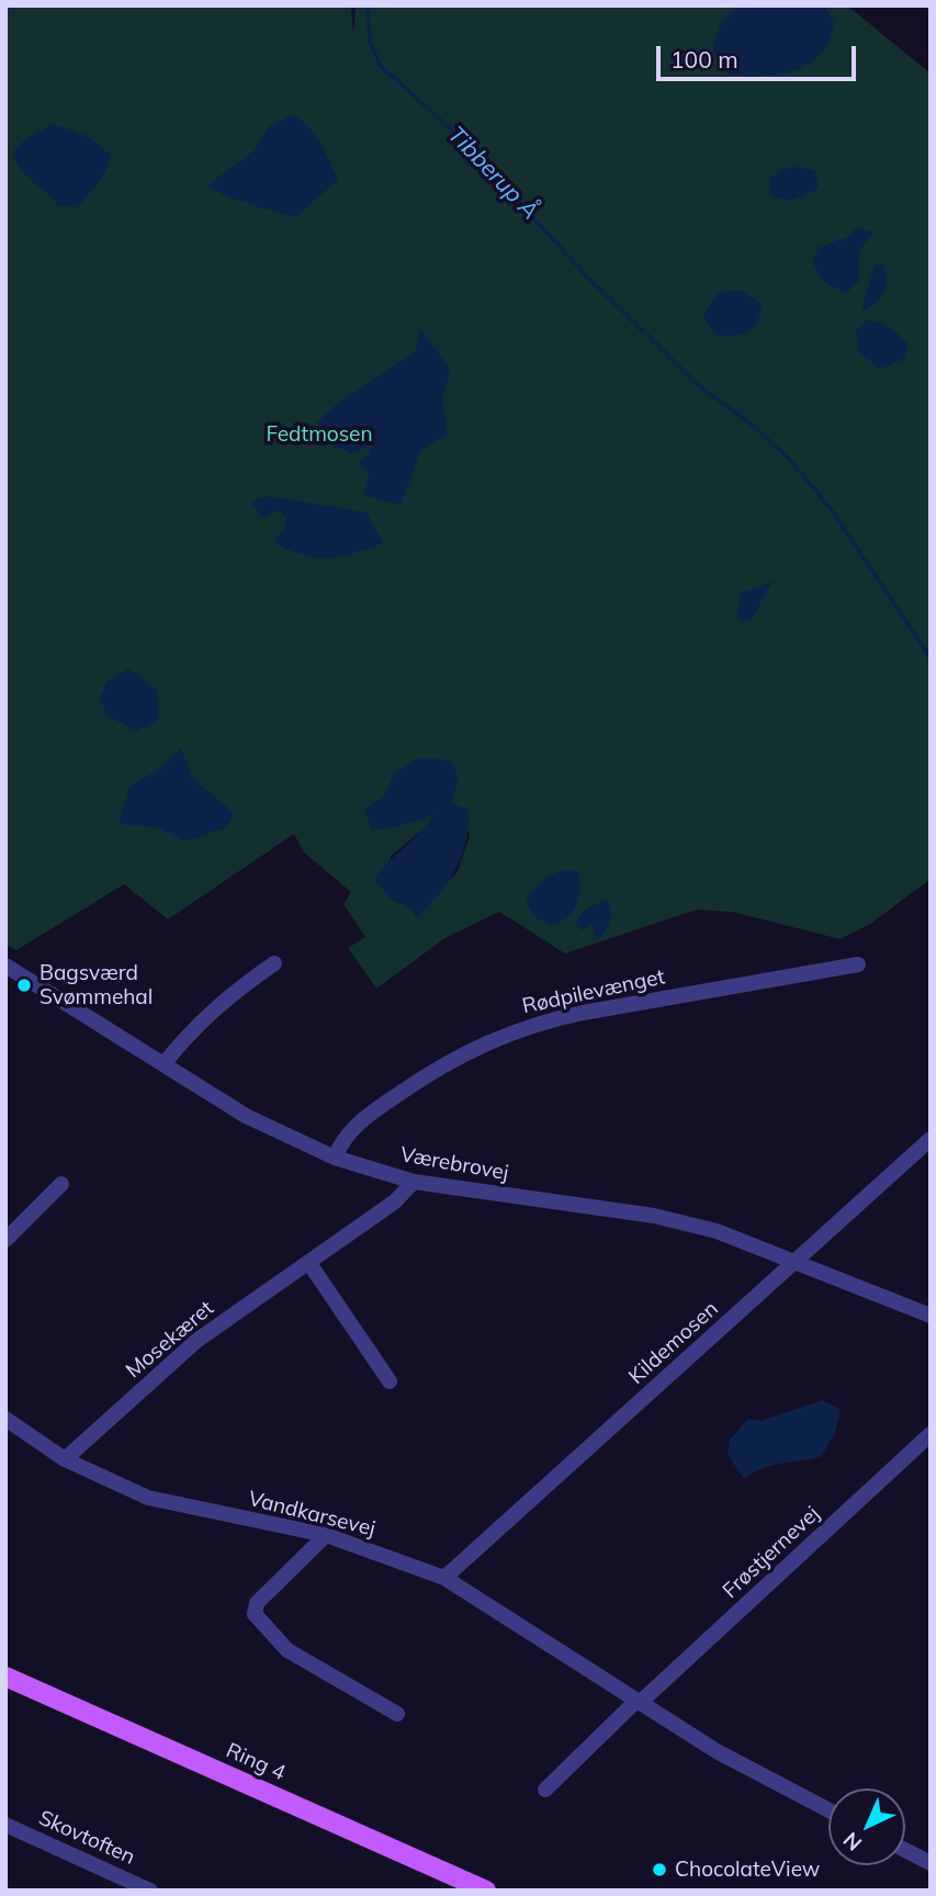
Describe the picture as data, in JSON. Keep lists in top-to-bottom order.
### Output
{
  "streets": {
    "main road": ["Ring 4"],
    "street": [
      "Rødpilevænget",
      "Værebrovej",
      "Mosekæret",
      "Kildemosen",
      "Vandkarsevej",
      "Frøstjernevej",
      "Skovtoften"
    ]
  },
  "crossings": [
    ["Rødpilevænget", "Værebrovej"],
    ["Værebrovej", "Mosekæret"],
    ["Værebrovej", "Kildemosen"],
    ["Mosekæret", "Vandkarsevej"],
    ["Kildemosen", "Vandkarsevej"],
    ["Vandkarsevej", "Frøstjernevej"]
  ],
  "water": ["Tibberup Å"],
  "parks": ["Fedtmosen"],
  "places": ["Bagsværd Svømmehal", "ChocolateView"],
  "scale_bar": "100 m",
  "north": "bottom left"
}
